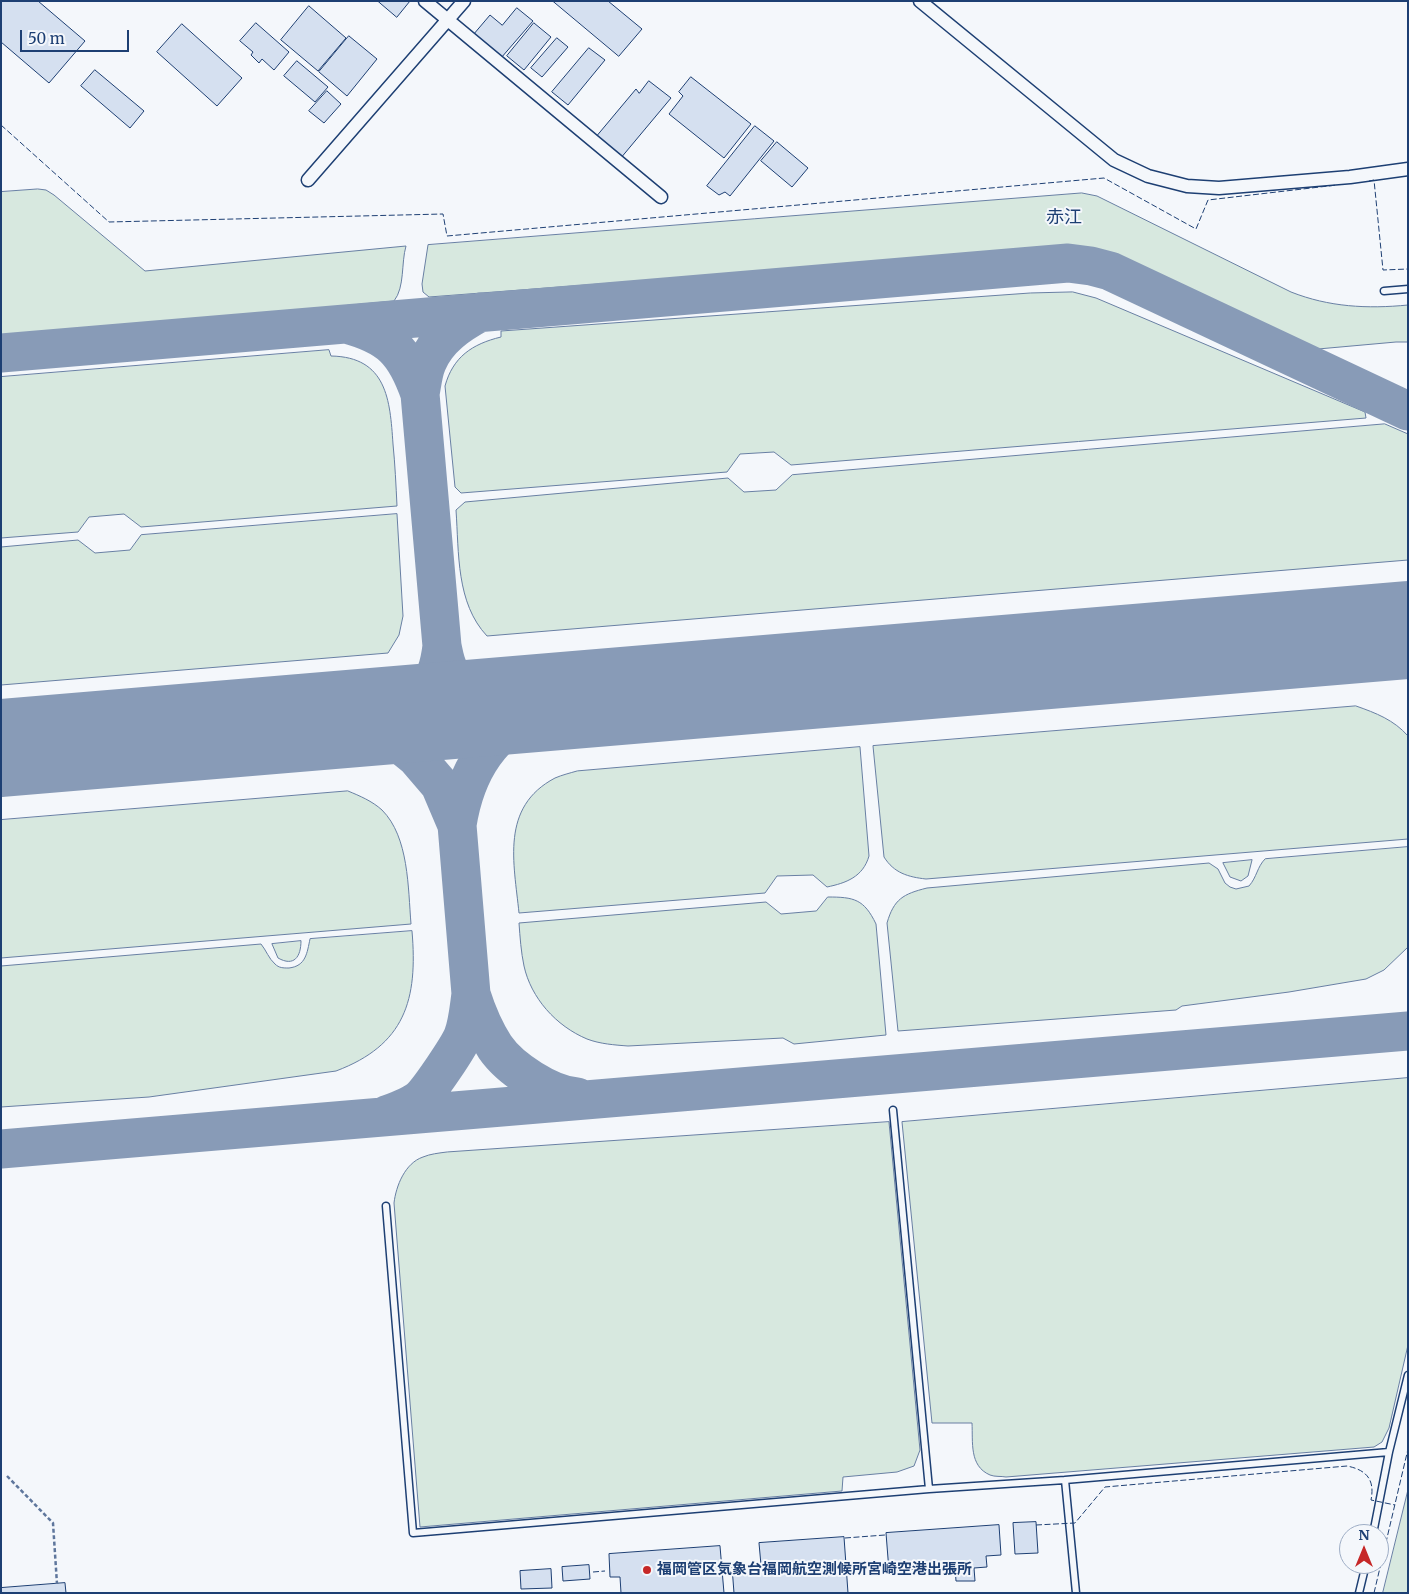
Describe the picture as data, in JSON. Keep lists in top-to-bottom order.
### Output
{
  "districts": ["赤江"],
  "places": ["福岡管区気象台福岡航空測候所宮崎空港出張所"],
  "scale_bar": "50 m",
  "north": "top"
}
